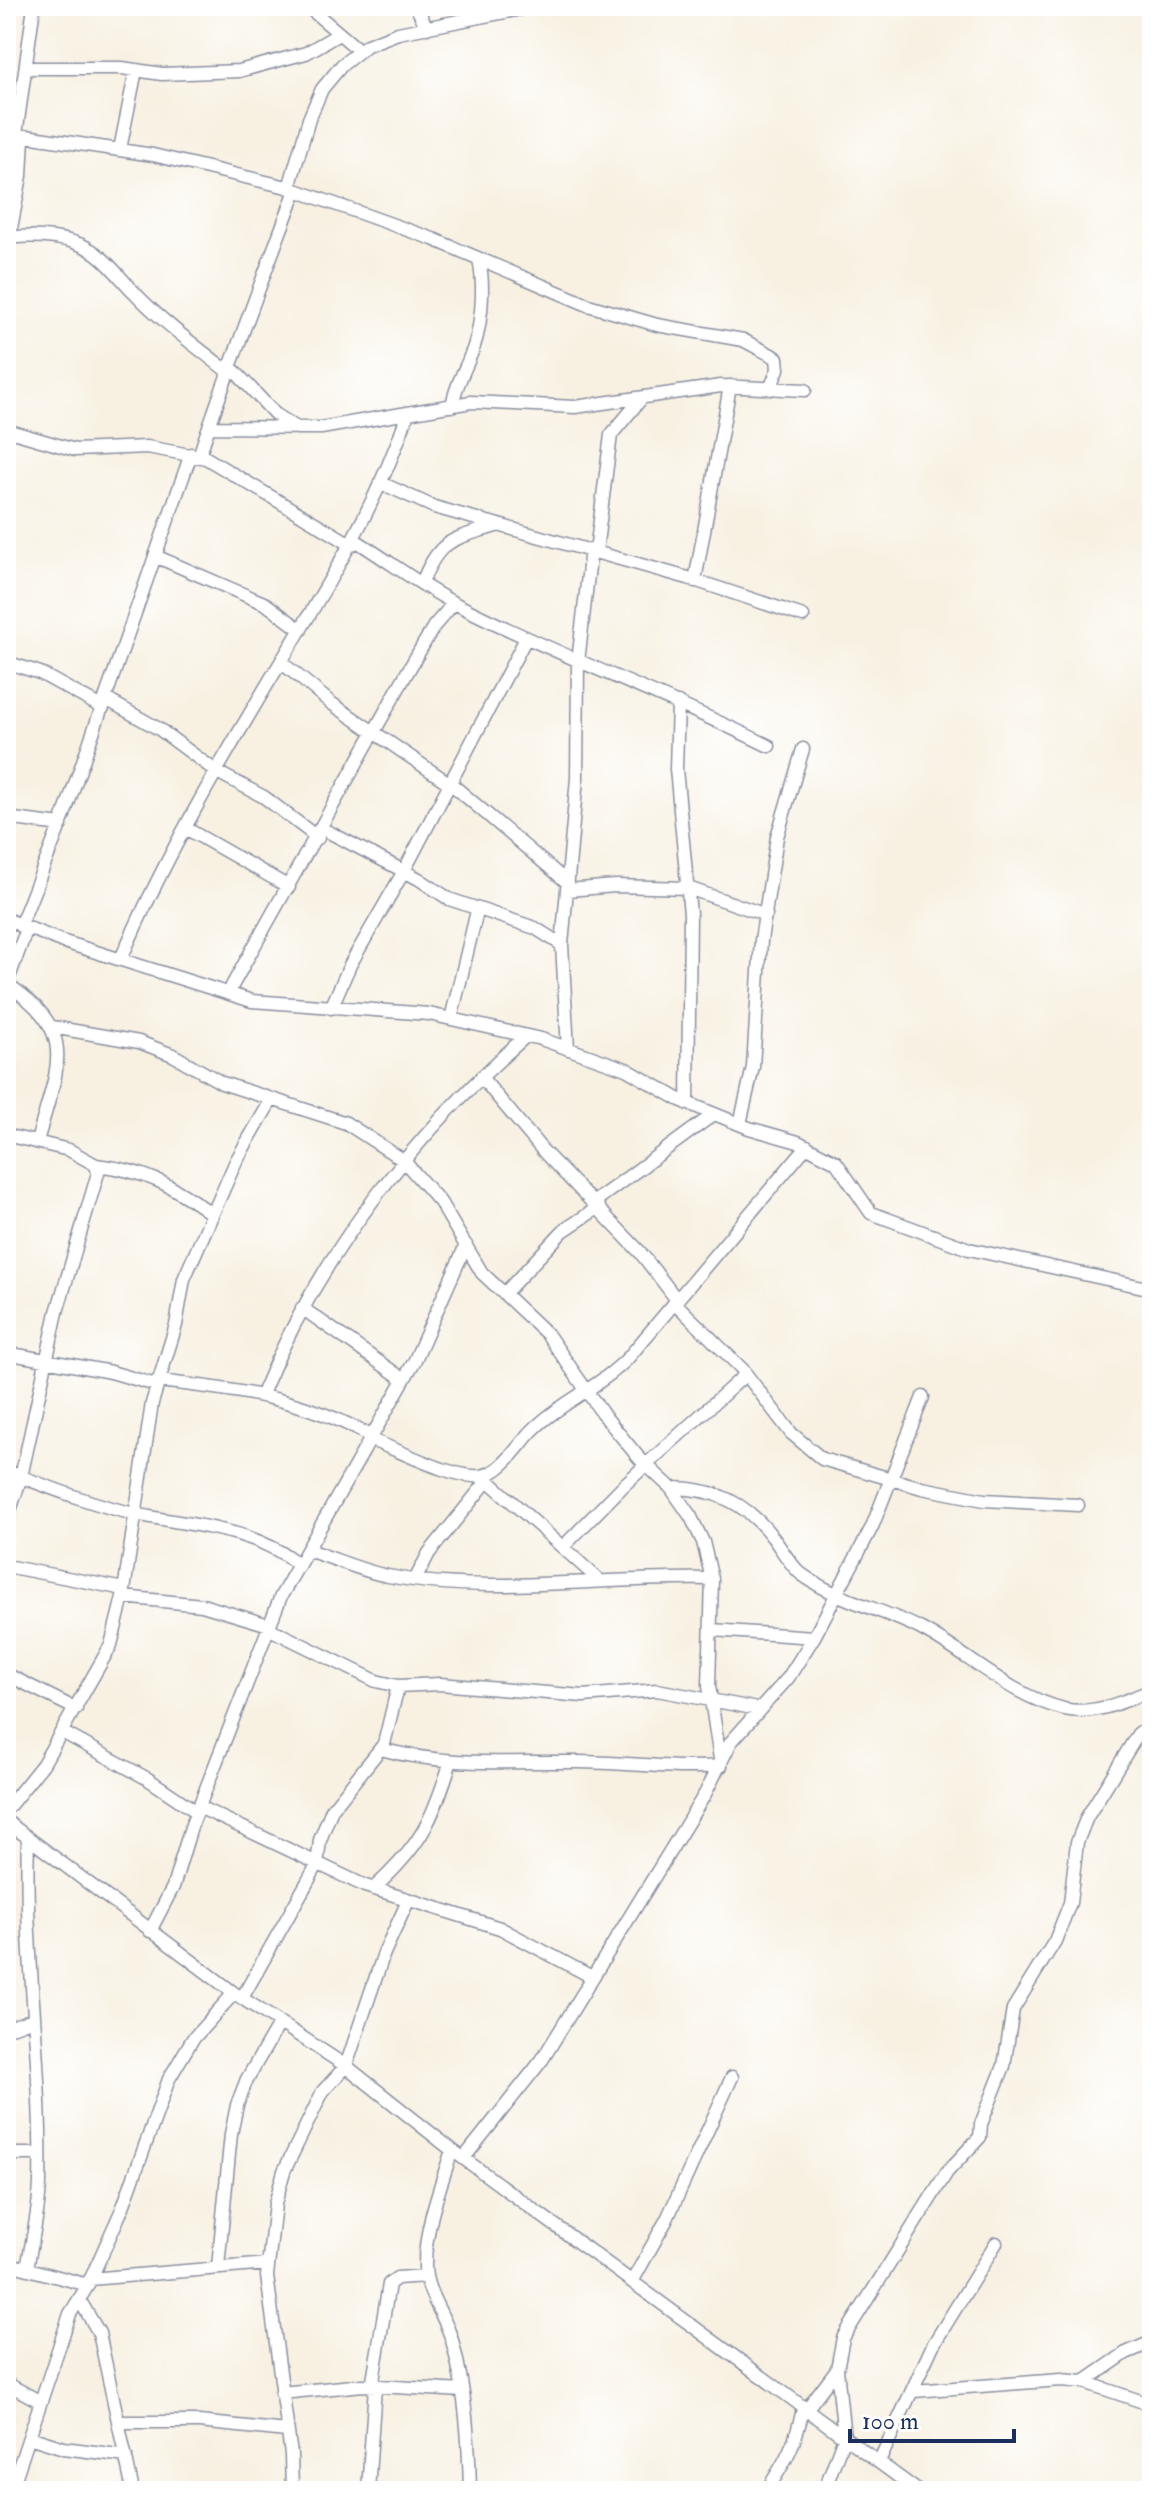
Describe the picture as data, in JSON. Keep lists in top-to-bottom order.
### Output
{
  "scale_bar": "100 m"
}
